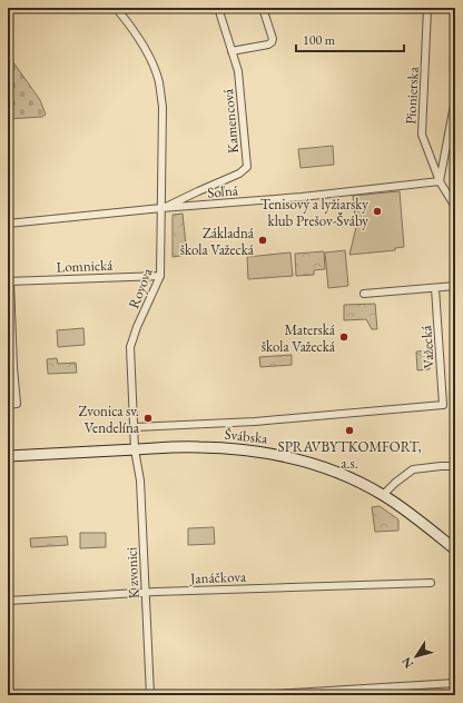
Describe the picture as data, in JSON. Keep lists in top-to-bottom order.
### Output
{
  "streets": {
    "street": [
      "Pionierska",
      "Kamencová",
      "Soľná",
      "Lomnická",
      "Royova",
      "Važecká",
      "Švábska",
      "K zvonici",
      "Janáčkova"
    ]
  },
  "crossings": [
    ["Pionierska", "Soľná"],
    ["Kamencová", "Soľná"],
    ["Kamencová", "Royova"],
    ["Soľná", "Royova"],
    ["Lomnická", "Royova"],
    ["Royova", "Švábska"],
    ["Royova", "K zvonici"],
    ["Važecká", "Švábska"],
    ["Švábska", "K zvonici"],
    ["K zvonici", "Janáčkova"]
  ],
  "places": [
    "Tenisový a lyžiarsky klub Prešov-Šváby",
    "Základná škola Važecká",
    "Materská škola Važecká",
    "Zvonica sv. Vendelína",
    "SPRAVBYTKOMFORT, a.s."
  ],
  "scale_bar": "100 m",
  "north": "bottom left"
}
